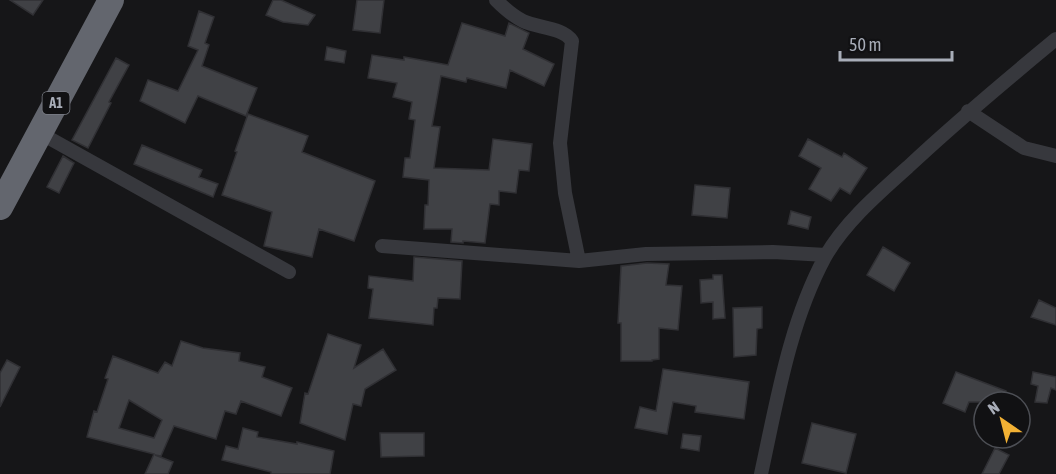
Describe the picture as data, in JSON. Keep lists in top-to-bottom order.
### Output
{
  "streets": {
    "highway": ["A1"]
  },
  "scale_bar": "50 m",
  "north": "top left"
}
